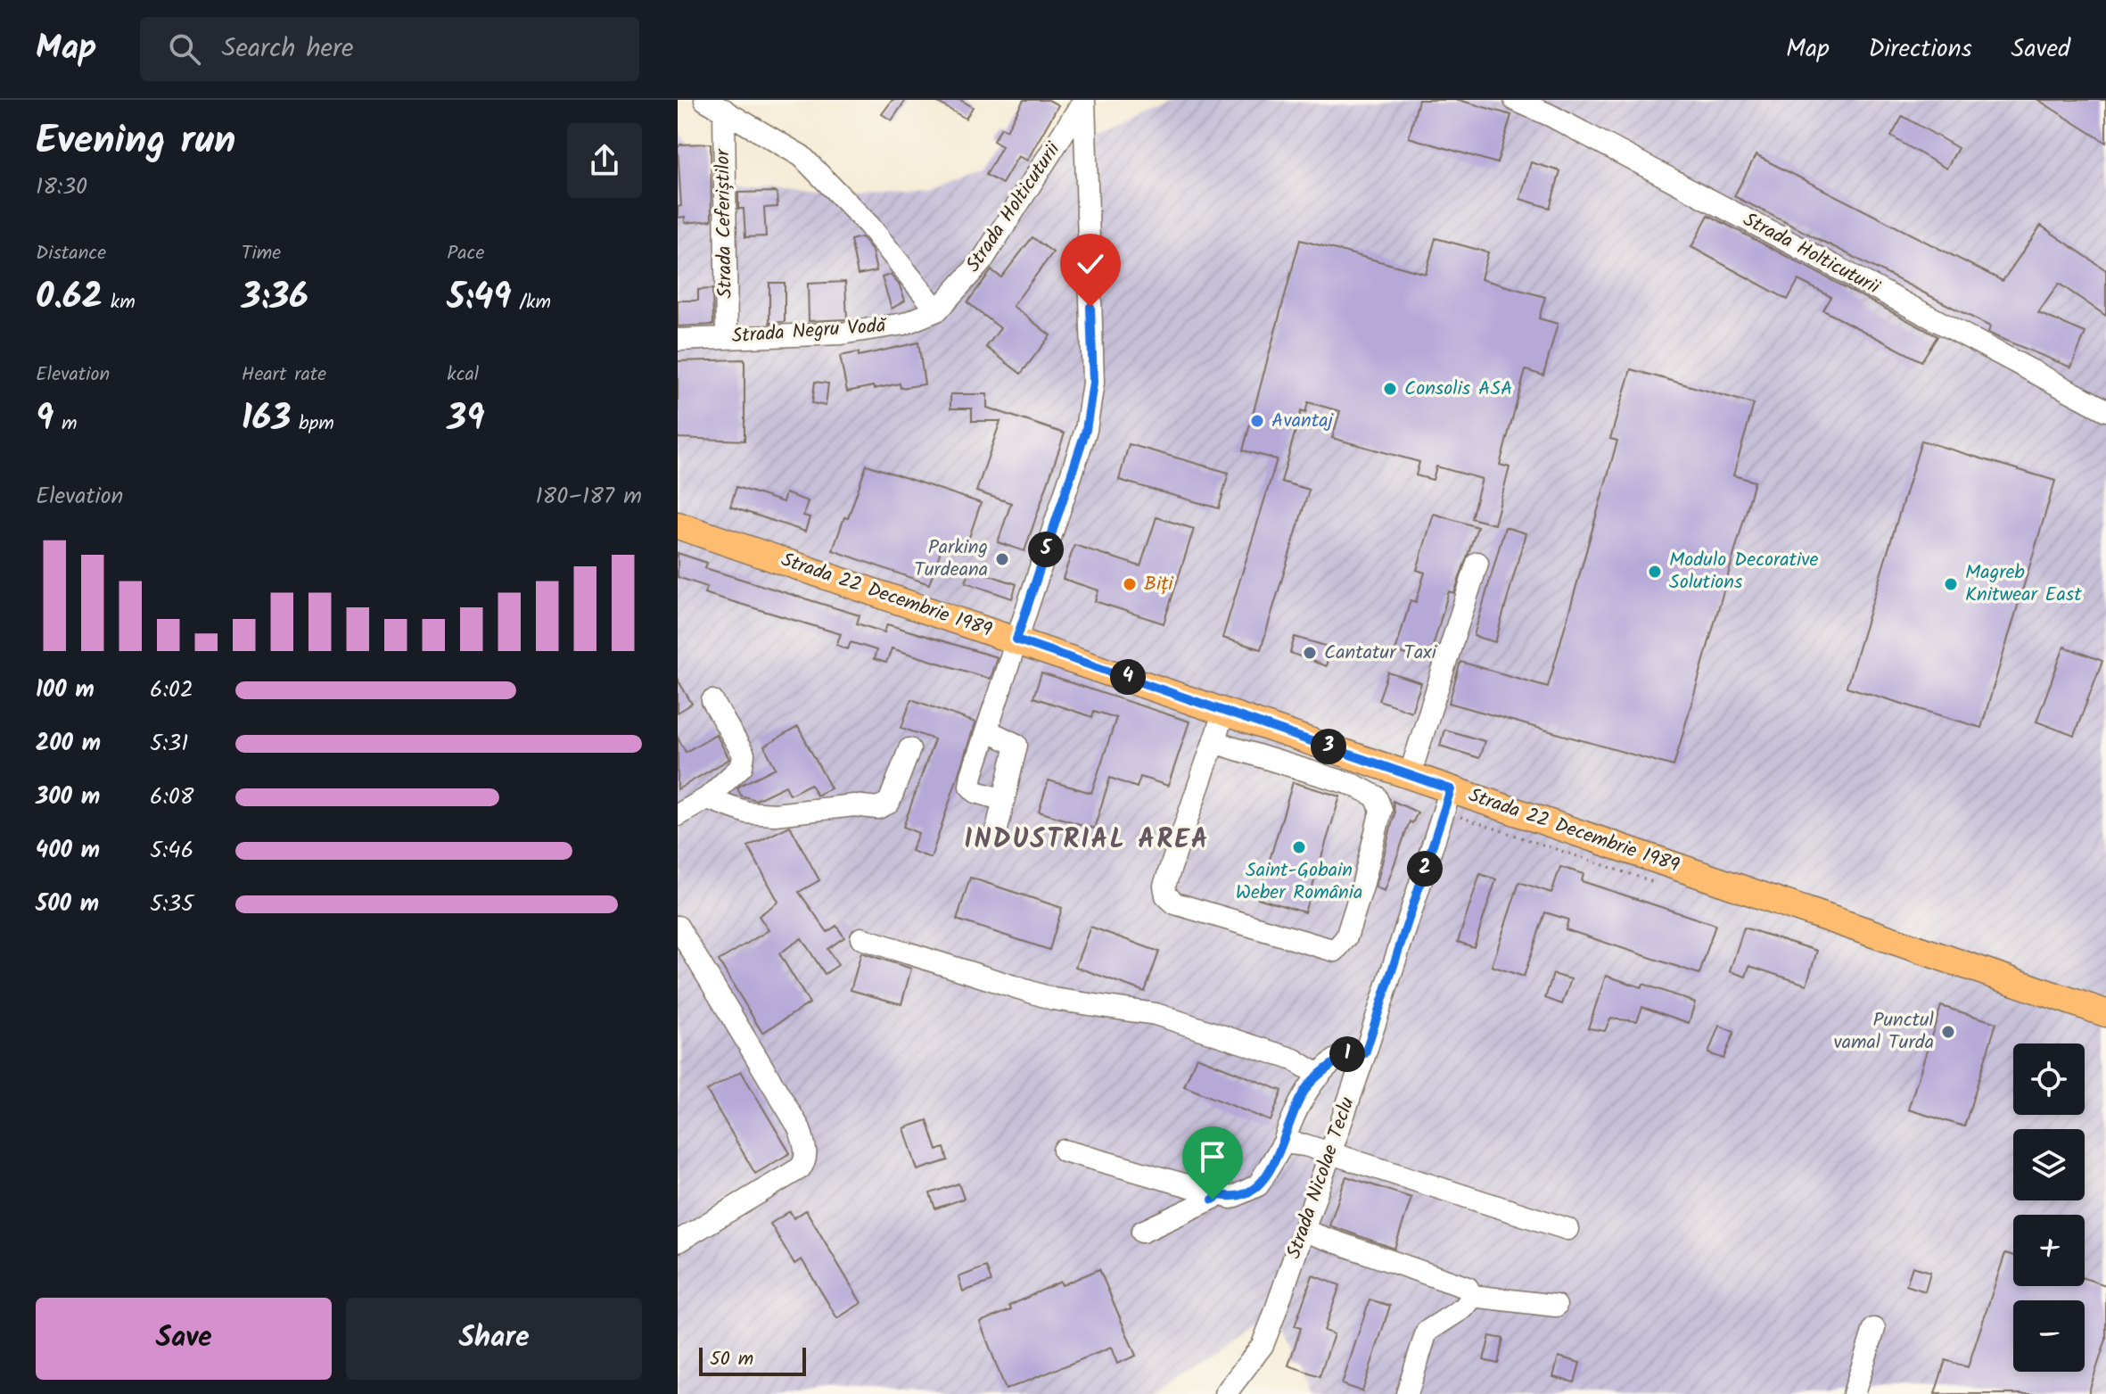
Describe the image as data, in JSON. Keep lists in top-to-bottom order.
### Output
{
  "streets": {
    "main road": ["Strada 22 Decembrie 1989"],
    "street": [
      "Strada Holticuturii",
      "Strada Ceferiștilor",
      "Strada Negru Vodă",
      "Strada Nicolae Teclu"
    ]
  },
  "crossings": [
    ["Strada Holticuturii", "Strada Negru Vodă"],
    ["Strada Ceferiștilor", "Strada Negru Vodă"],
    ["Strada 22 Decembrie 1989", "Strada Nicolae Teclu"]
  ],
  "districts": ["INDUSTRIAL AREA"],
  "places": [
    "Consolis ASA",
    "Avantaj",
    "Parking Turdeana",
    "Modulo Decorative Solutions",
    "Biți",
    "Magreb Knitwear East",
    "Cantatur Taxi",
    "Saint-Gobain Weber România",
    "Punctul vamal Turda"
  ],
  "scale_bar": "50 m",
  "page": {
    "header": "Map",
    "search": "Search here",
    "nav": ["Map", "Directions", "Saved"],
    "heading": ["Evening run", "18:30"],
    "stats": [
      ["Distance", "0.62 km"],
      ["Time", "3:36"],
      ["Pace", "5:49 /km"],
      ["Elevation", "9 m"],
      ["Heart rate", "163 bpm"],
      ["kcal", "39"]
    ],
    "chart": ["Elevation", "180–187 m"],
    "pins": [
      "5",
      "4",
      "3",
      "2",
      "1"
    ],
    "list": [
      {
        "name": "100 m",
        "note": "6:02"
      },
      {
        "name": "200 m",
        "note": "5:31"
      },
      {
        "name": "300 m",
        "note": "6:08"
      },
      {
        "name": "400 m",
        "note": "5:46"
      },
      {
        "name": "500 m",
        "note": "5:35"
      }
    ],
    "map_buttons": ["+", "−"],
    "buttons": ["Save", "Share"],
    "scale": "50 m"
  }
}
